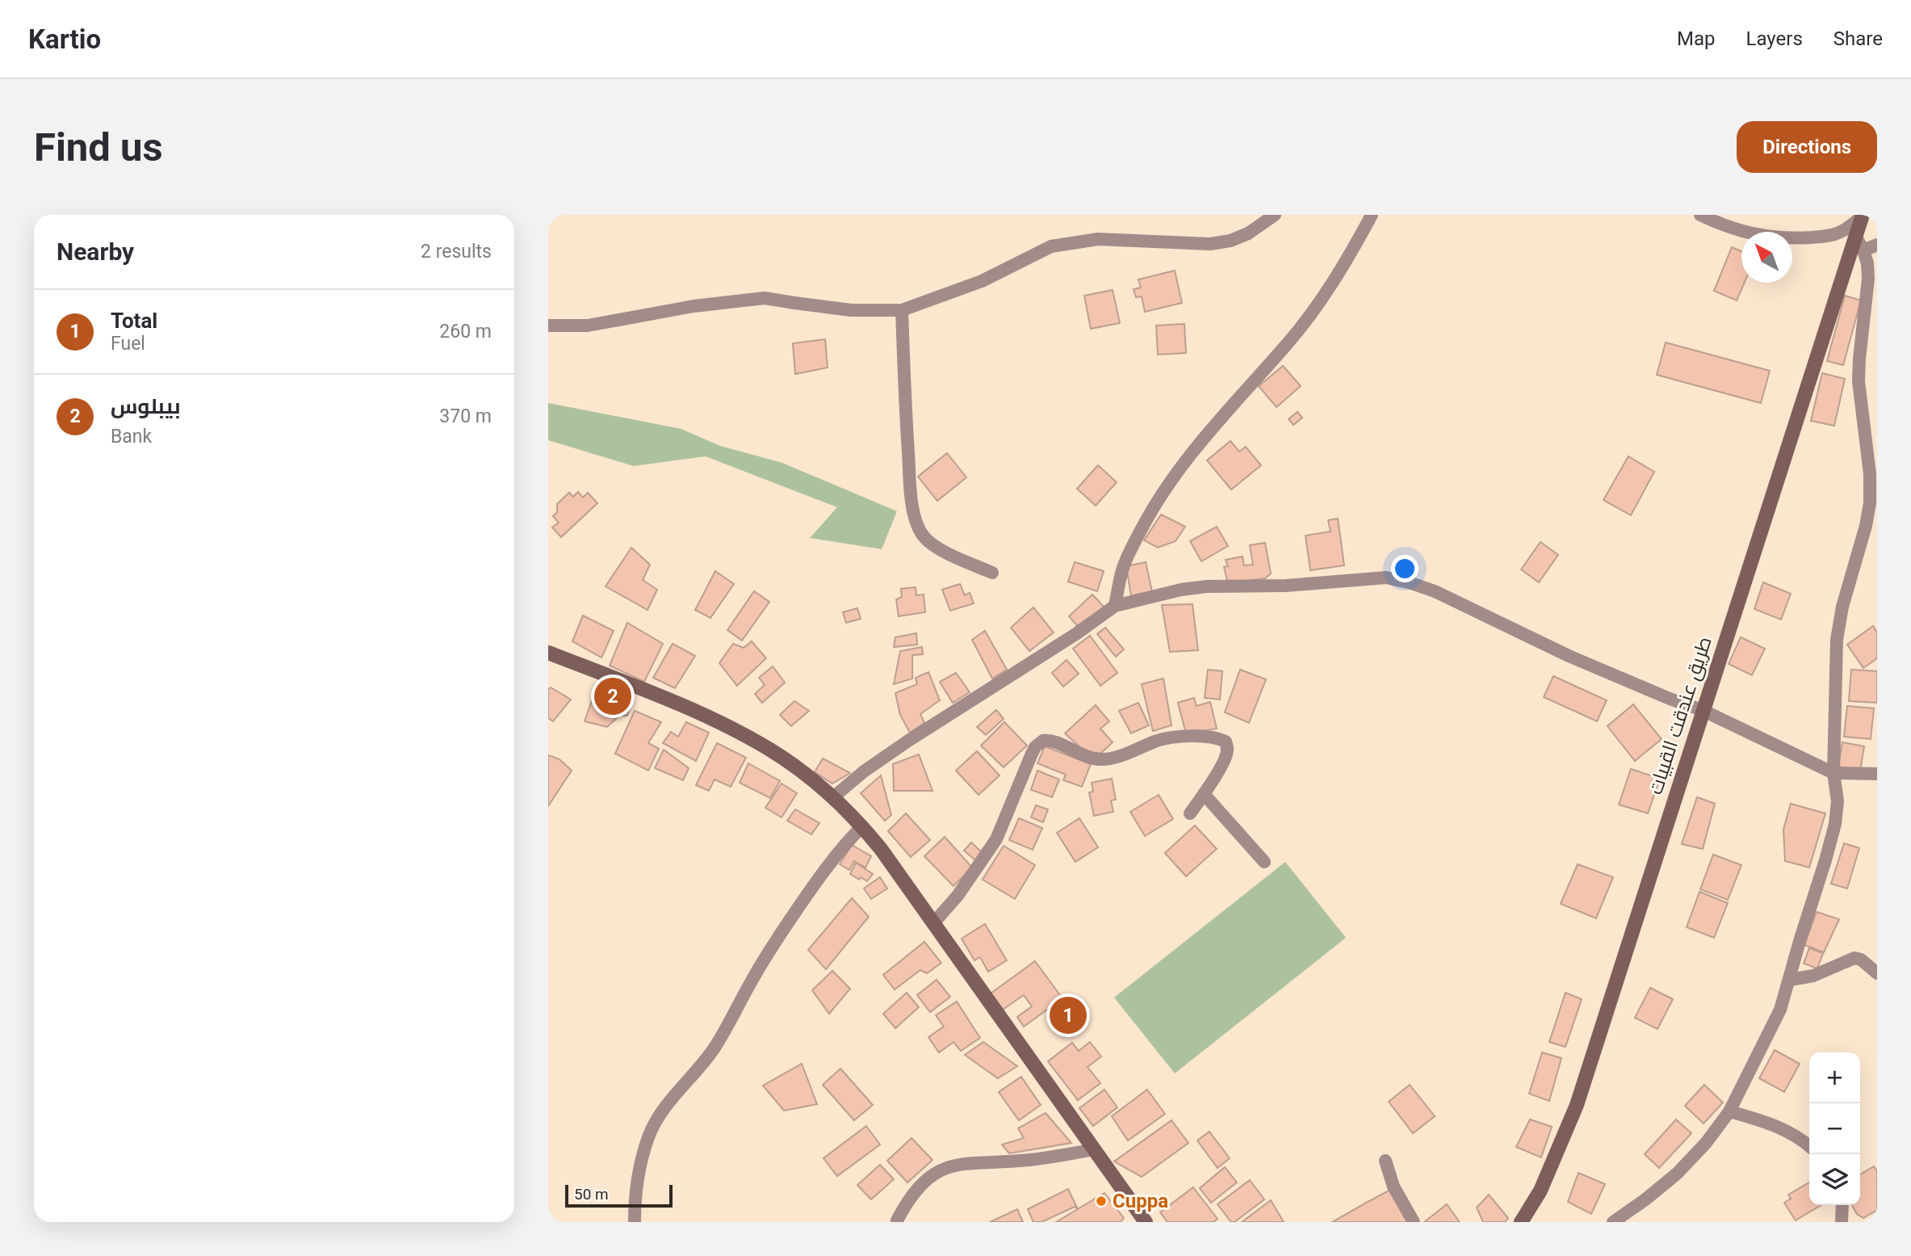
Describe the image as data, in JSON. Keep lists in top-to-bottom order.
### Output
{
  "streets": {
    "main road": ["طريق عندقت القبيات"]
  },
  "places": ["Cuppa"],
  "scale_bar": "50 m",
  "north": "top left",
  "page": {
    "header": "Kartio",
    "nav": ["Map", "Layers", "Share"],
    "buttons": "Directions",
    "title": "Find us",
    "heading": ["Nearby", "2 results"],
    "list": [
      {
        "mark": "1",
        "name": "Total",
        "note": "Fuel",
        "value": "260 m"
      },
      {
        "mark": "2",
        "name": "بيبلوس",
        "note": "Bank",
        "value": "370 m"
      }
    ],
    "pins": ["2", "1"],
    "map_buttons": ["+", "−"],
    "scale": "50 m"
  }
}
